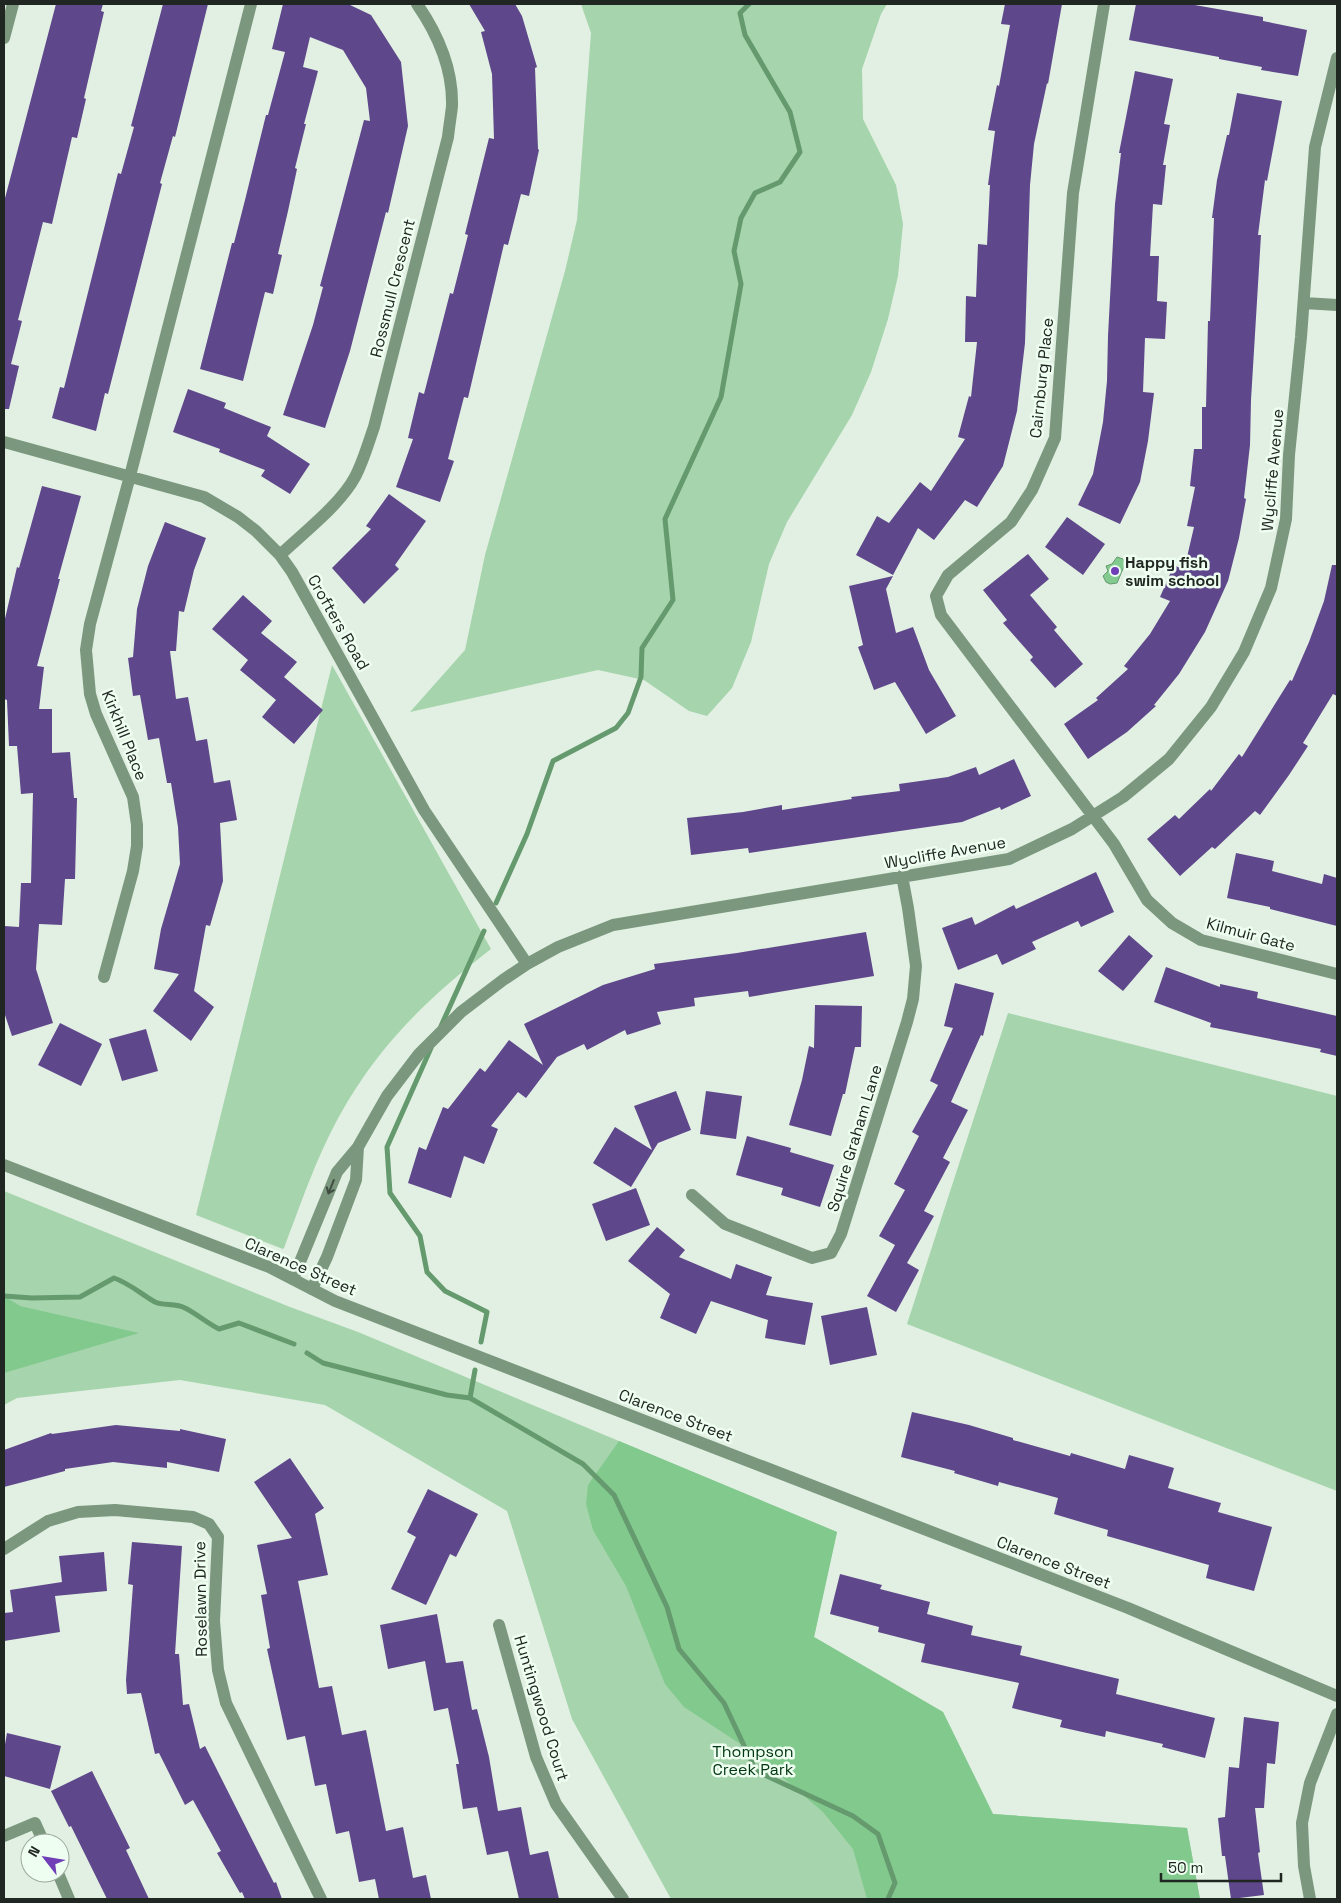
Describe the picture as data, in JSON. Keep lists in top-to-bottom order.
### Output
{
  "streets": {
    "street": [
      "Rossmull Crescent",
      "Cairnburg Place",
      "Wycliffe Avenue",
      "Crofters Road",
      "Kirkhill Place",
      "Kilmuir Gate",
      "Squire Graham Lane",
      "Clarence Street",
      "Roselawn Drive",
      "Huntingwood Court"
    ]
  },
  "crossings": [
    ["Rossmull Crescent", "Crofters Road"],
    ["Cairnburg Place", "Wycliffe Avenue"],
    ["Cairnburg Place", "Kilmuir Gate"],
    ["Wycliffe Avenue", "Crofters Road"],
    ["Wycliffe Avenue", "Kilmuir Gate"],
    ["Wycliffe Avenue", "Squire Graham Lane"],
    ["Wycliffe Avenue", "Clarence Street"],
    ["Crofters Road", "Kirkhill Place"]
  ],
  "parks": ["Thompson Creek Park"],
  "places": ["Happy fish swim school"],
  "scale_bar": "50 m",
  "north": "top left"
}
